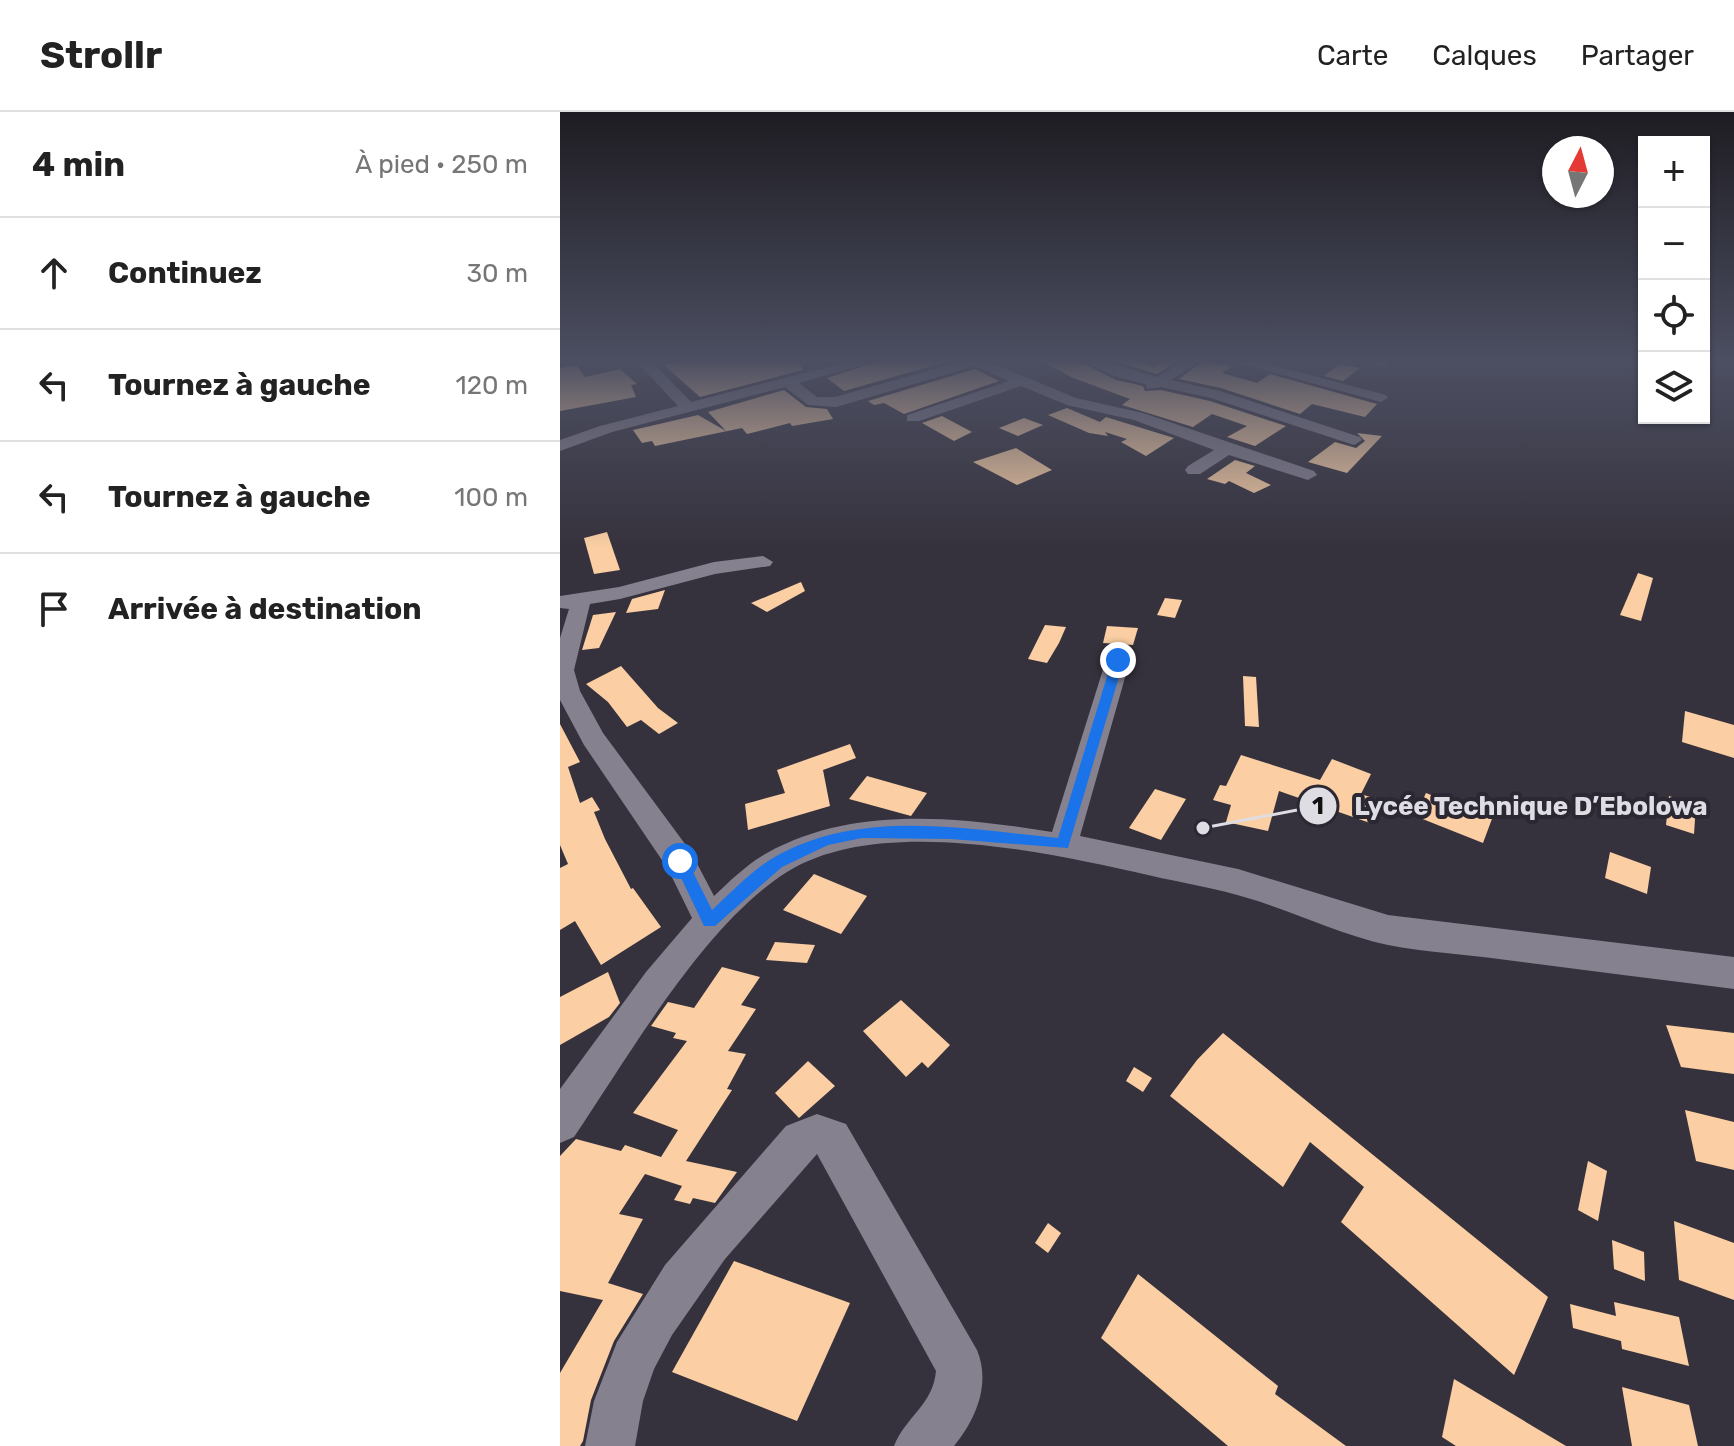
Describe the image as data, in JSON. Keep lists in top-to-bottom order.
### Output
{
  "places": ["Lycée Technique D’Ebolowa"],
  "north": "top",
  "page": {
    "header": "Strollr",
    "nav": ["Carte", "Calques", "Partager"],
    "heading": ["4 min", "À pied · 250 m"],
    "map_buttons": ["+", "−"],
    "list": [
      ["Continuez", "30 m"],
      ["Tournez à gauche", "120 m"],
      ["Tournez à gauche", "100 m"],
      "Arrivée à destination"
    ]
  }
}
